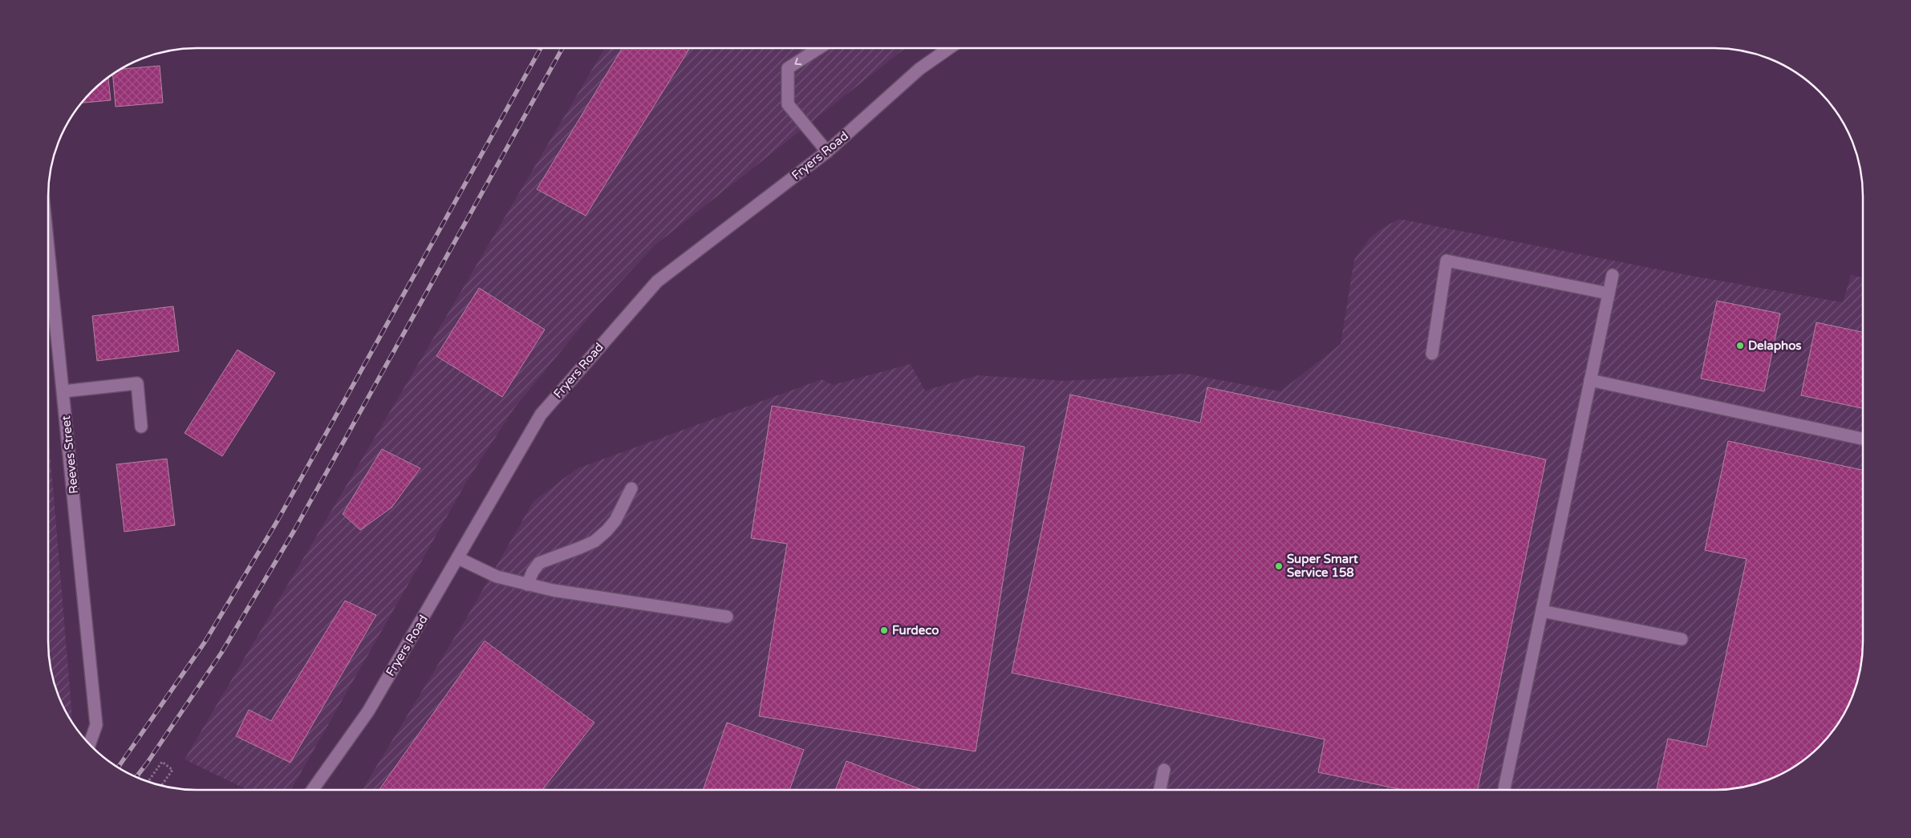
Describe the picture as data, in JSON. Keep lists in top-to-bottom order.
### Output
{
  "streets": {
    "street": ["Fryers Road", "Reeves Street"]
  },
  "places": ["Delaphos", "Super Smart Service 158", "Furdeco"]
}
